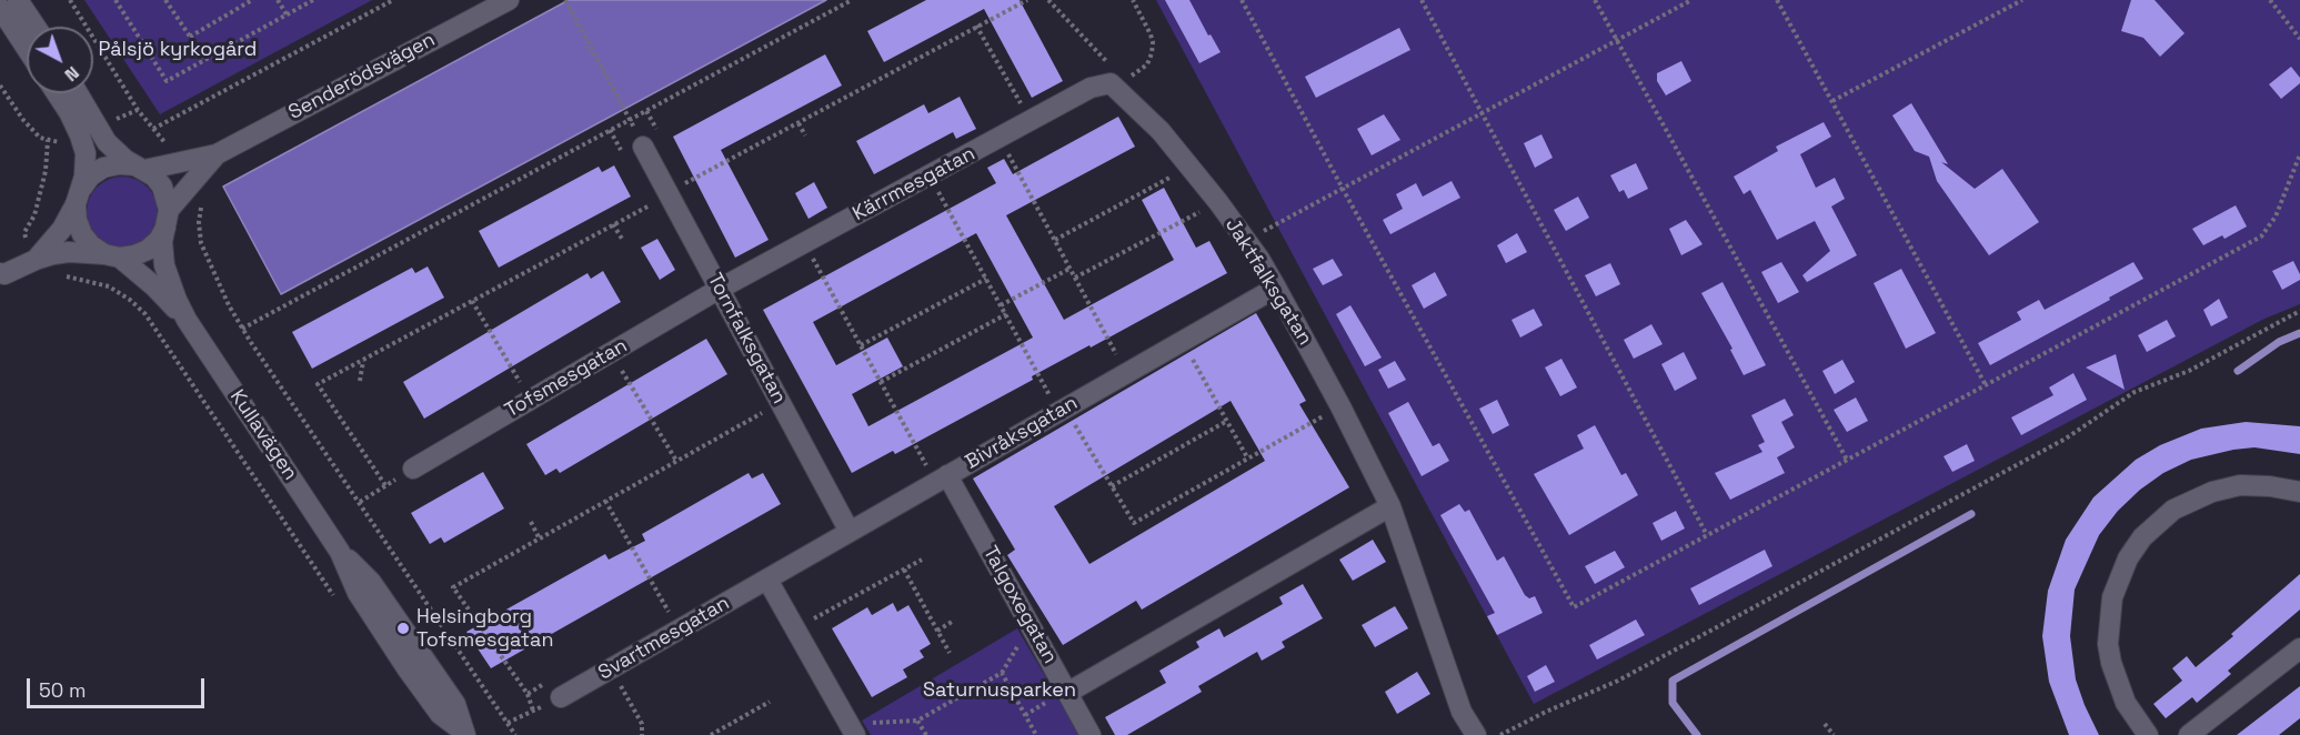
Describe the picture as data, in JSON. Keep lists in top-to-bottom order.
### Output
{
  "streets": {
    "street": [
      "Senderödsvägen",
      "Kärrmesgatan",
      "Jaktfalksgatan",
      "Tornfalksgatan",
      "Tofsmesgatan",
      "Bivråksgatan",
      "Kullavägen",
      "Talgoxegatan",
      "Svartmesgatan"
    ]
  },
  "crossings": [
    ["Senderödsvägen", "Kullavägen"],
    ["Kärrmesgatan", "Jaktfalksgatan"],
    ["Kärrmesgatan", "Tornfalksgatan"],
    ["Kärrmesgatan", "Tofsmesgatan"],
    ["Jaktfalksgatan", "Bivråksgatan"],
    ["Tornfalksgatan", "Tofsmesgatan"],
    ["Tornfalksgatan", "Bivråksgatan"],
    ["Bivråksgatan", "Talgoxegatan"],
    ["Bivråksgatan", "Svartmesgatan"]
  ],
  "parks": ["Pålsjö kyrkogård", "Saturnusparken"],
  "places": ["Helsingborg Tofsmesgatan"],
  "scale_bar": "50 m",
  "north": "bottom right"
}
